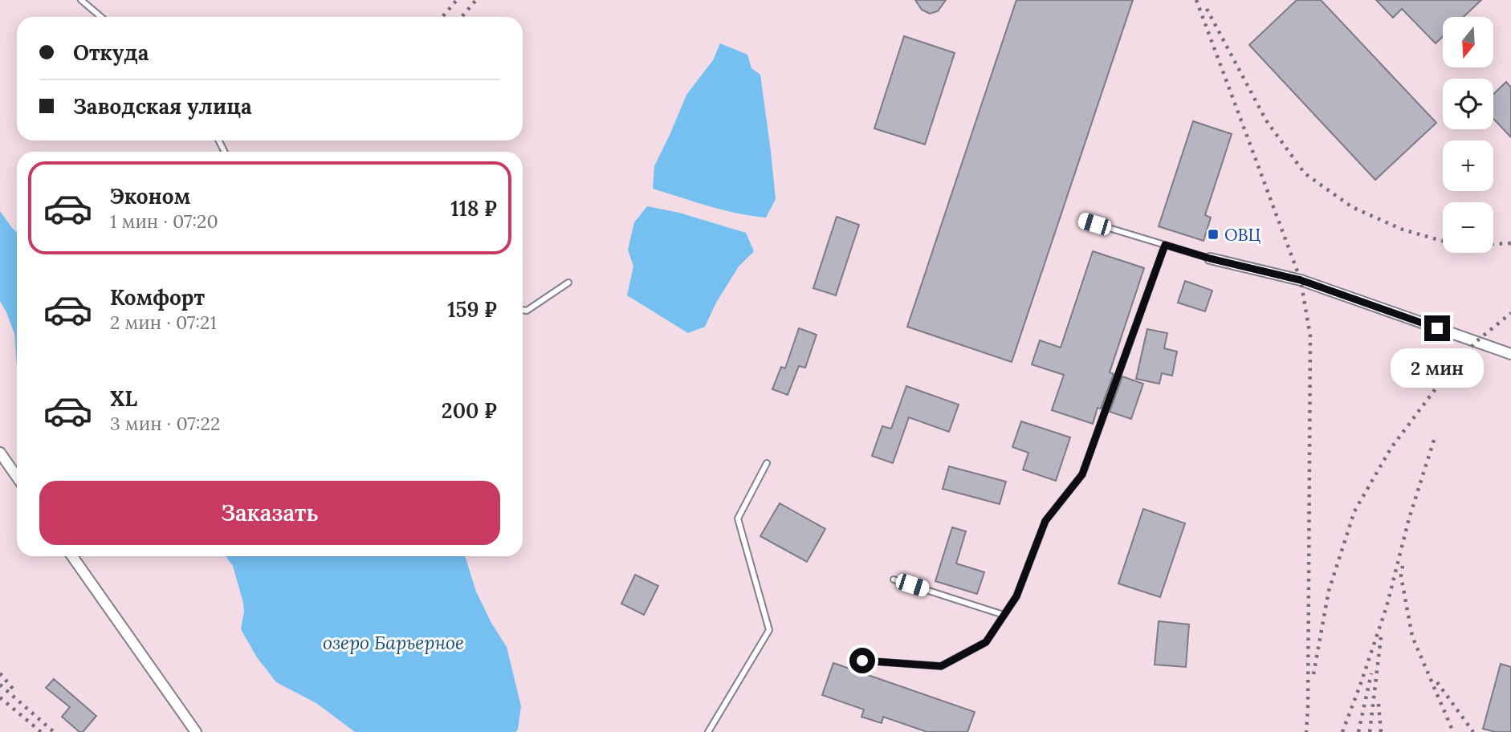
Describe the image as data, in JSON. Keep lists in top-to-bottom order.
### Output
{
  "water": ["озеро Барьерное"],
  "places": {
    "transit": ["ОВЦ"]
  },
  "north": "bottom",
  "page": {
    "map_buttons": ["+", "−"],
    "banner": ["Откуда", "Заводская улица"],
    "list": [
      {
        "name": "Эконом",
        "note": "1 мин · 07:20",
        "value": "118 ₽"
      },
      {
        "name": "Комфорт",
        "note": "2 мин · 07:21",
        "value": "159 ₽"
      },
      {
        "name": "XL",
        "note": "3 мин · 07:22",
        "value": "200 ₽"
      }
    ],
    "bubble": "2 мин",
    "buttons": "Заказать"
  }
}
